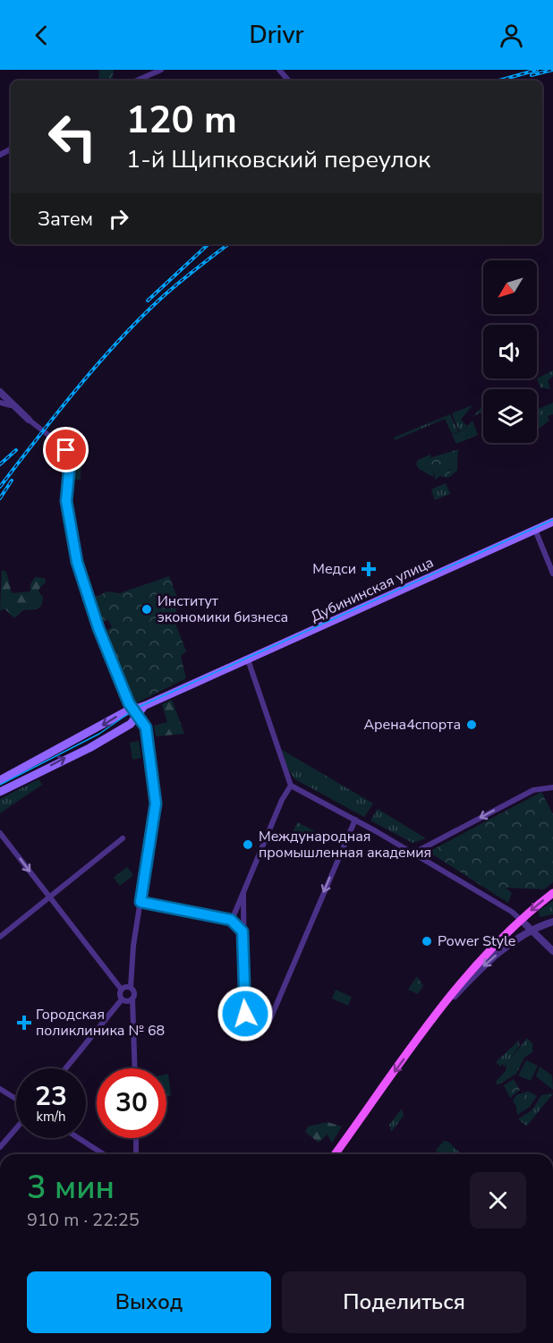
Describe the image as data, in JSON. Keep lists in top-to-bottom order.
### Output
{
  "streets": {
    "main road": ["Дубининская улица"]
  },
  "places": {
    "health": ["Медси", "Городская поликлиника № 68"],
    "other": [
      "Институт экономики бизнеса",
      "Арена4спорта",
      "Международная промышленная академия",
      "Power Style"
    ]
  },
  "north": "bottom left",
  "page": {
    "header": "Drivr",
    "turn": ["120 m", "1-й Щипковский переулок"],
    "then": "Затем",
    "speed": "23 km/h",
    "limit": "30",
    "heading": ["3 мин", "910 m · 22:25"],
    "buttons": ["Выход", "Поделиться"]
  }
}
